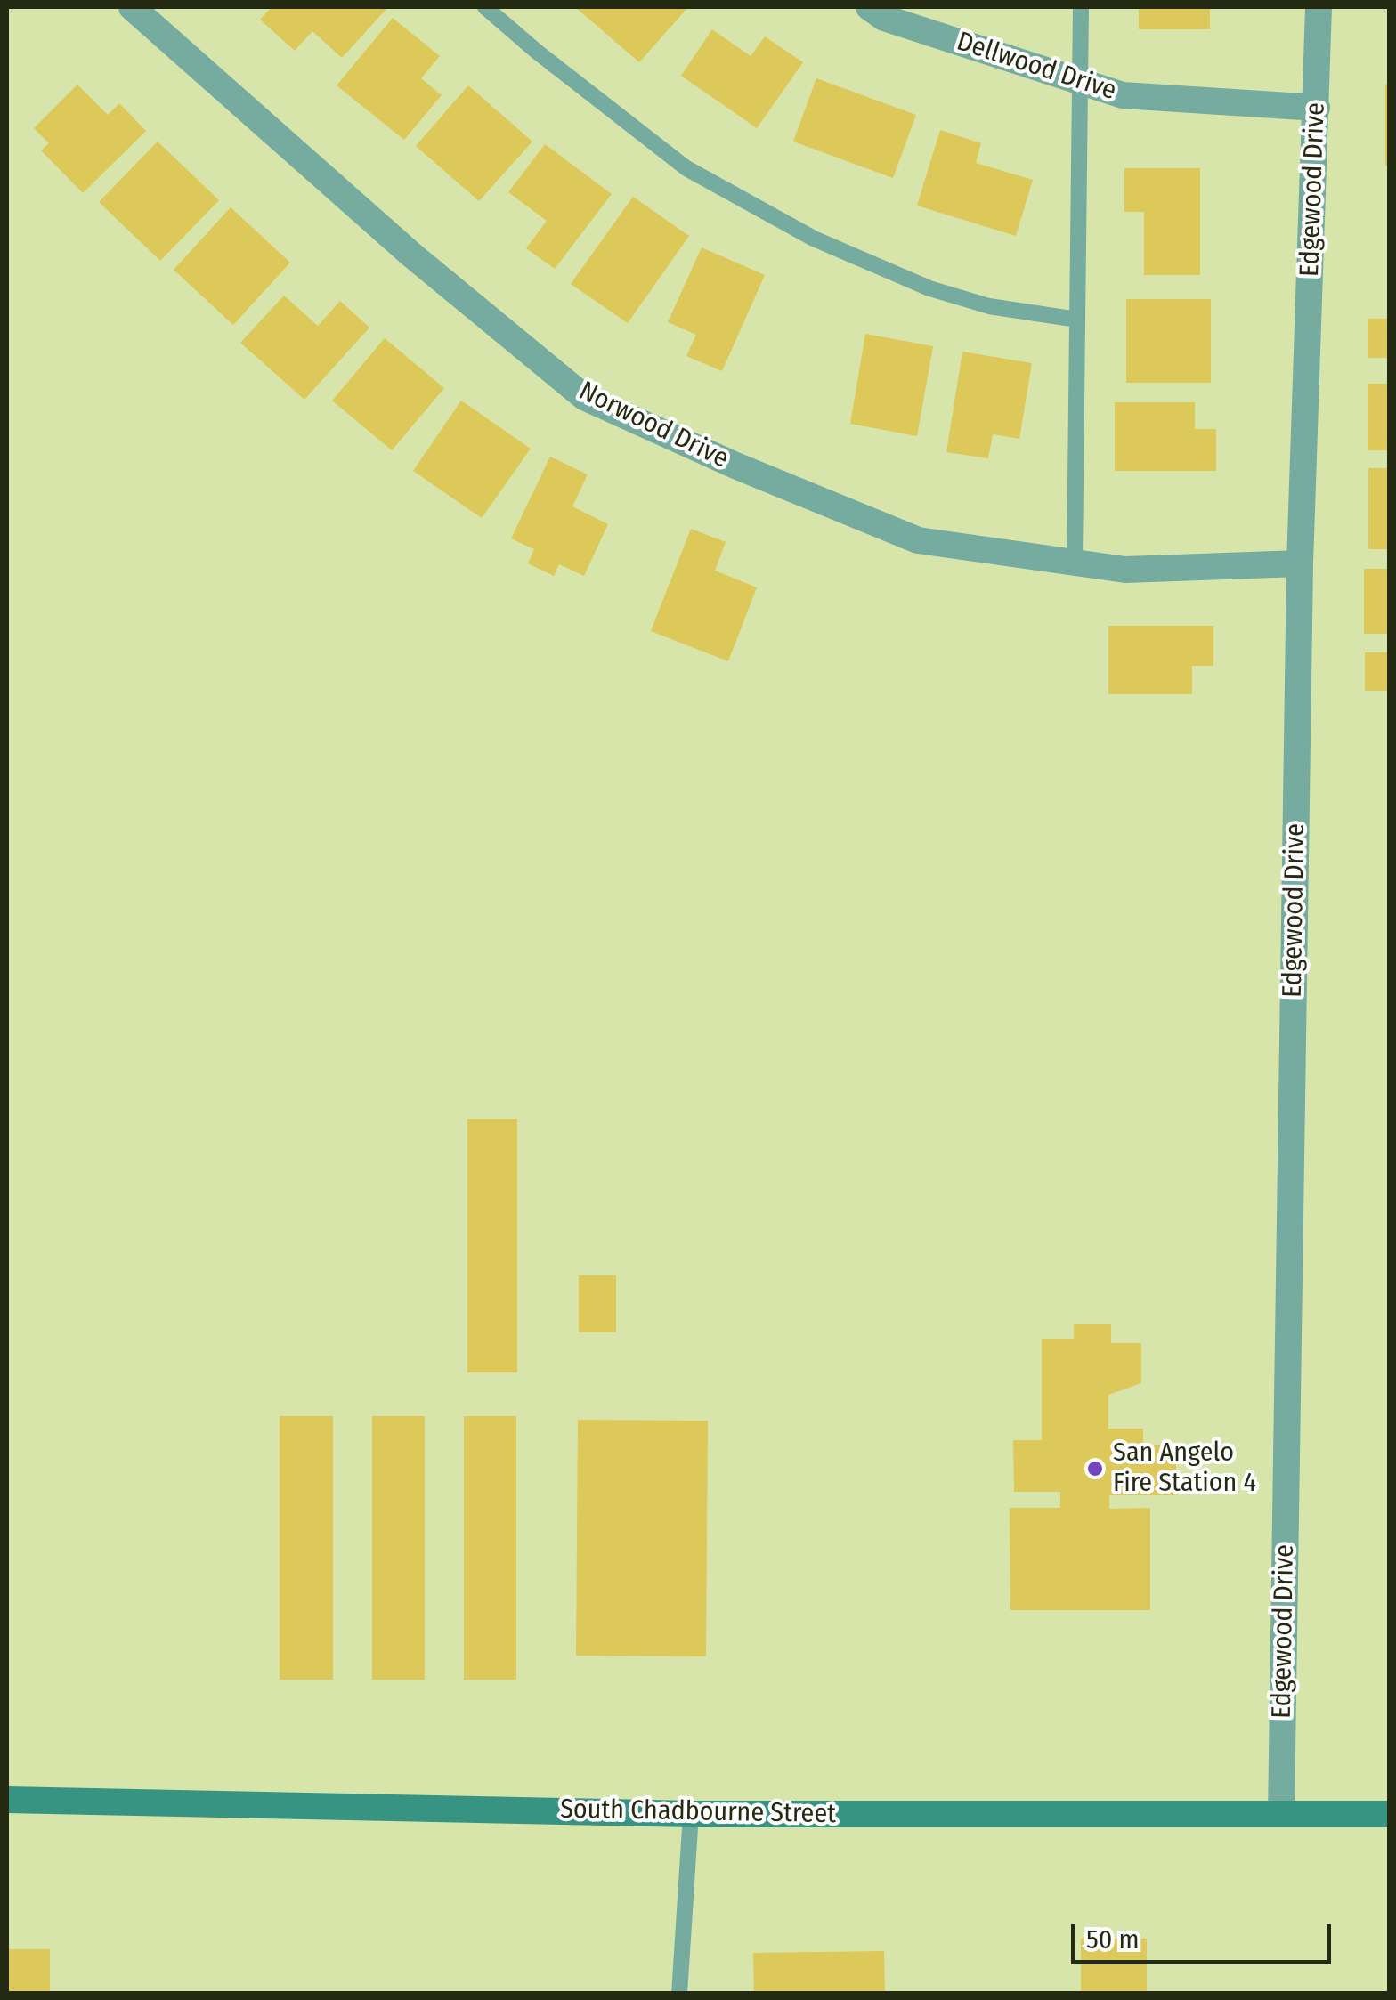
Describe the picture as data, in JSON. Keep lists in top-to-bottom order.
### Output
{
  "streets": {
    "main road": ["South Chadbourne Street"],
    "street": ["Dellwood Drive", "Edgewood Drive", "Norwood Drive"]
  },
  "crossings": [
    ["Dellwood Drive", "Edgewood Drive"],
    ["Edgewood Drive", "Norwood Drive"],
    ["Edgewood Drive", "South Chadbourne Street"]
  ],
  "places": ["San Angelo Fire Station 4"],
  "scale_bar": "50 m"
}
